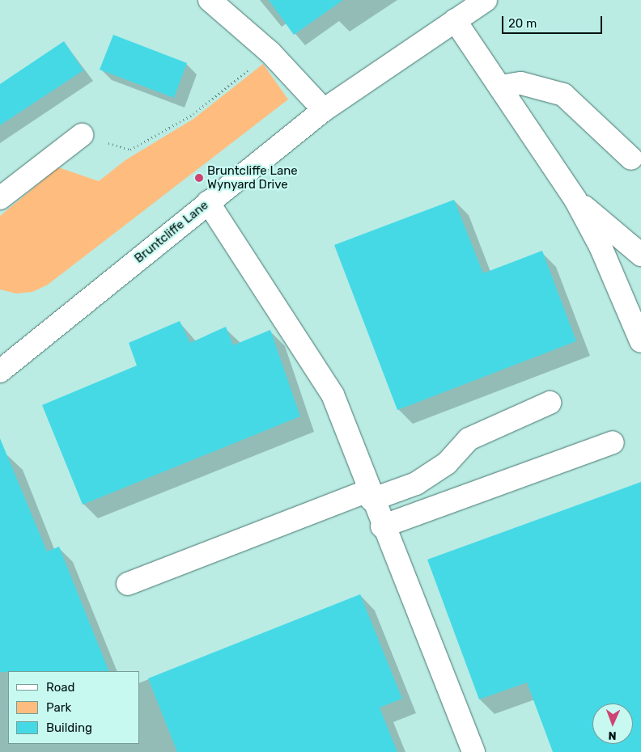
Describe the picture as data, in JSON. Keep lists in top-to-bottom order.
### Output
{
  "streets": {
    "main road": ["Bruntcliffe Lane"]
  },
  "places": ["Bruntcliffe Lane Wynyard Drive"],
  "legend": ["Road", "Park", "Building"],
  "scale_bar": "20 m",
  "north": "bottom"
}
